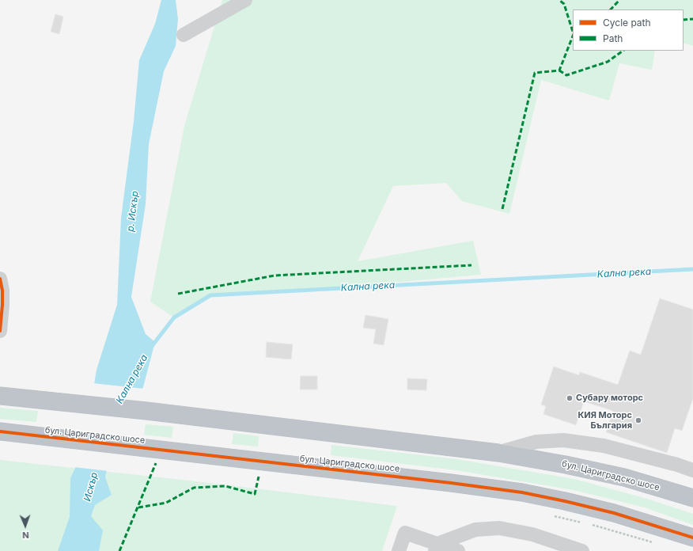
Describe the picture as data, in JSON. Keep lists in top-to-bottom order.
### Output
{
  "streets": {
    "highway": ["бул. Цариградско шосе"]
  },
  "water": ["р. Искър", "Кална река", "Искър"],
  "places": ["Субару моторс", "КИЯ Моторс България"],
  "legend": ["Cycle path", "Path"],
  "north": "bottom"
}
